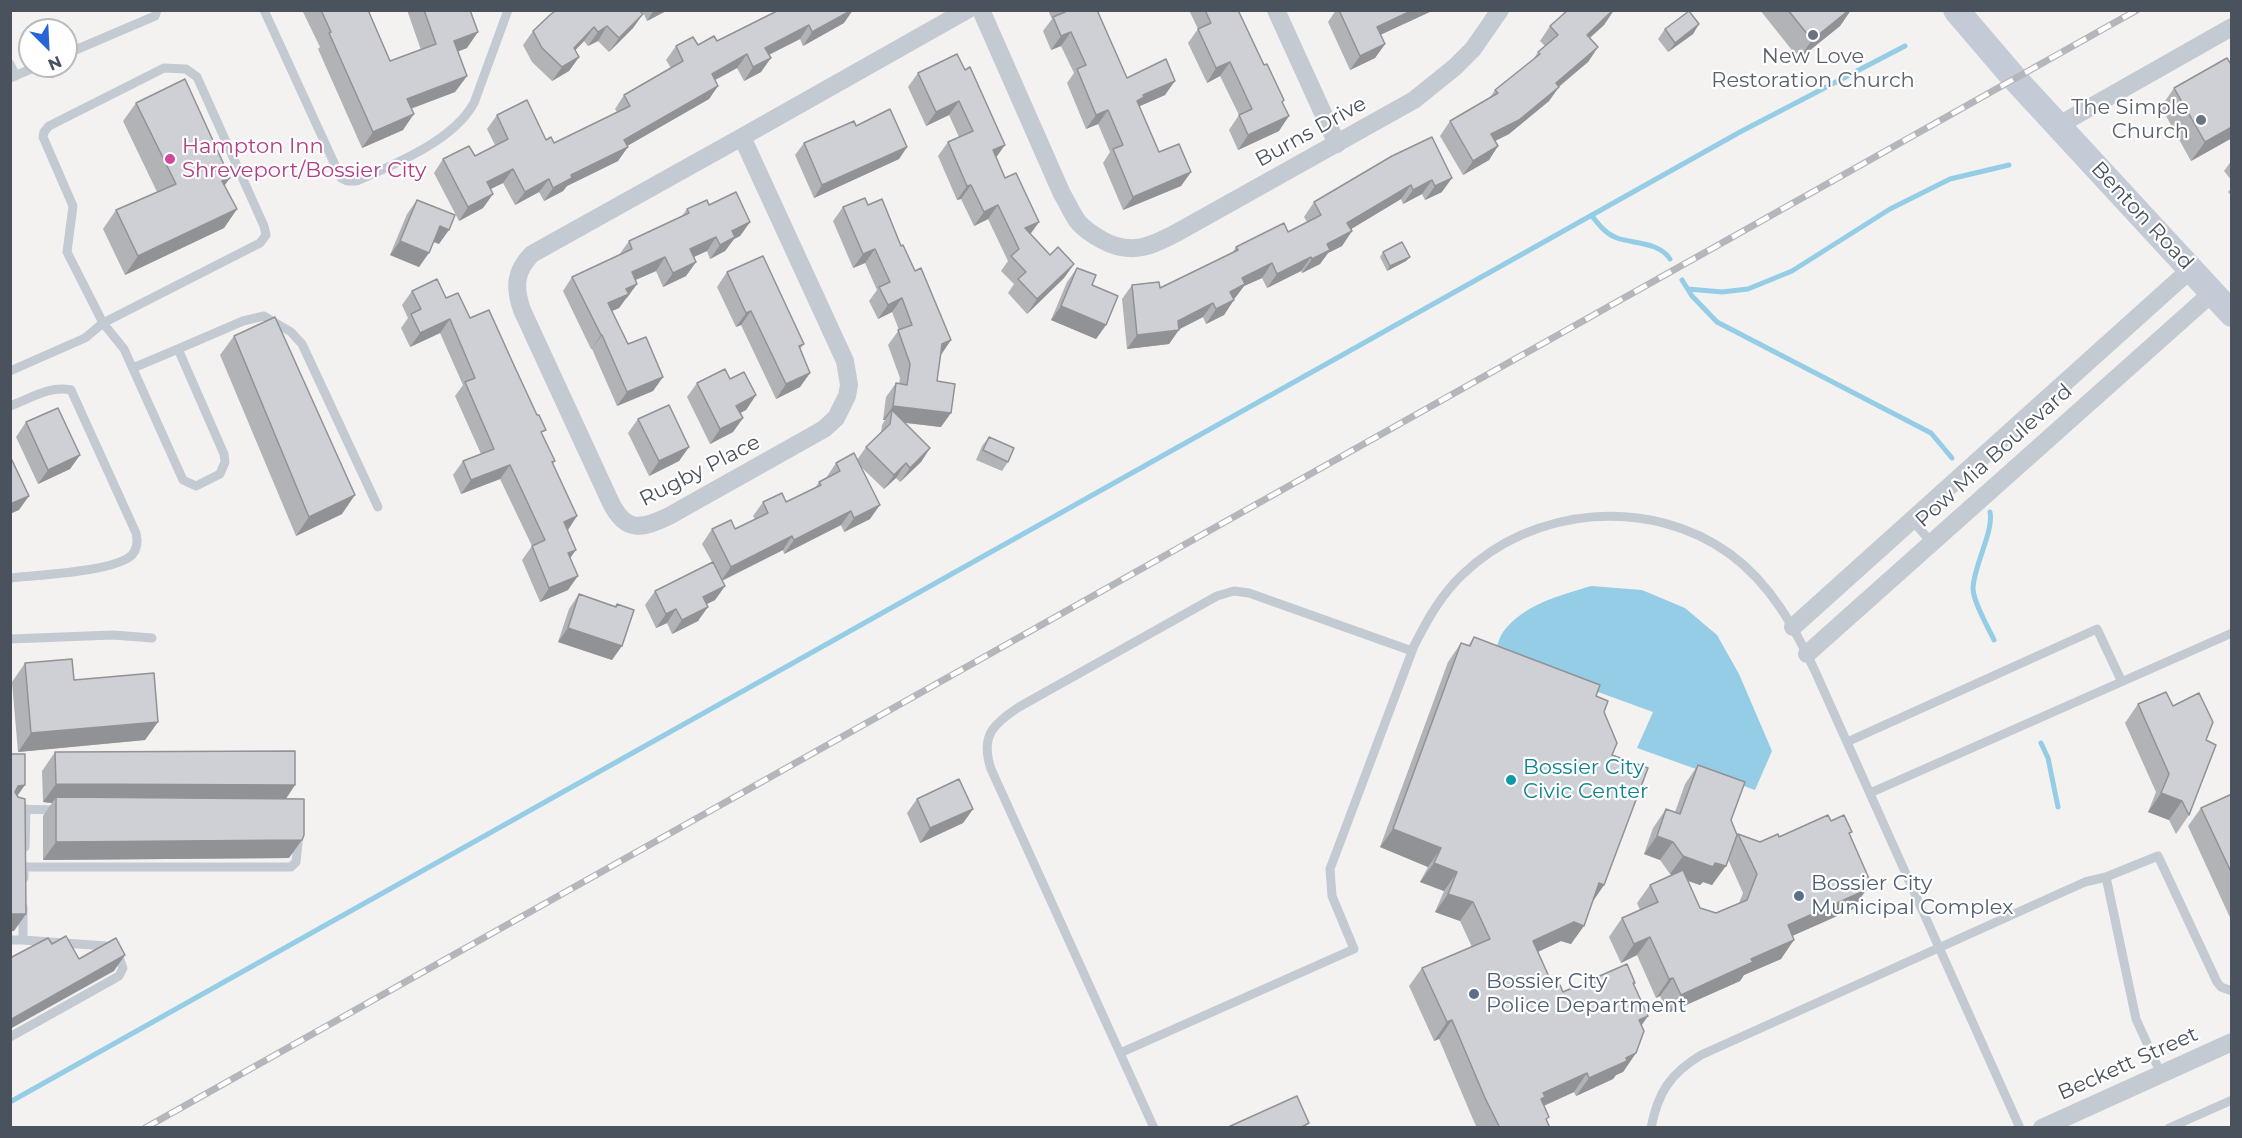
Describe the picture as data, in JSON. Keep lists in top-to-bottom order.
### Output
{
  "streets": {
    "main road": ["Benton Road"],
    "street": [
      "Burns Drive",
      "Pow Mia Boulevard",
      "Rugby Place",
      "Beckett Street"
    ]
  },
  "crossings": [
    ["Benton Road", "Pow Mia Boulevard"]
  ],
  "places": [
    "New Love Restoration Church",
    "The Simple Church",
    "Hampton Inn Shreveport/Bossier City",
    "Bossier City Civic Center",
    "Bossier City Municipal Complex",
    "Bossier City Police Department"
  ],
  "north": "bottom right"
}
